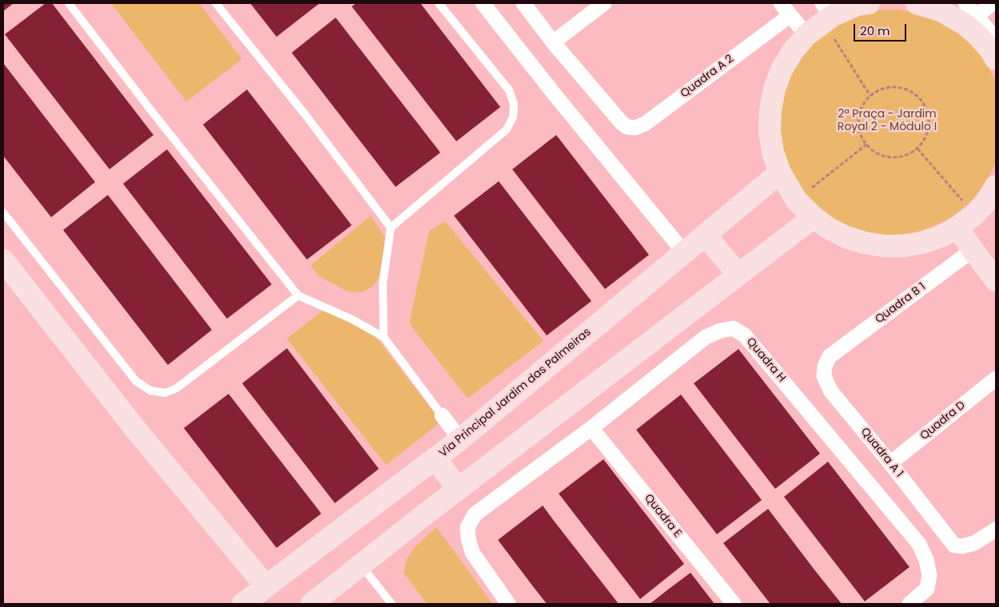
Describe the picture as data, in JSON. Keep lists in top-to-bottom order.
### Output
{
  "streets": {
    "street": [
      "Quadra A 2",
      "Quadra B 1",
      "Quadra H",
      "Via Principal Jardim das Palmeiras",
      "Quadra D",
      "Quadra A 1",
      "Quadra E"
    ]
  },
  "crossings": [
    ["Quadra B 1", "Quadra A 1"],
    ["Quadra H", "Quadra E"],
    ["Quadra D", "Quadra A 1"]
  ],
  "parks": ["2ª Praça - Jardim Royal 2 - Módulo I"],
  "scale_bar": "20 m"
}
